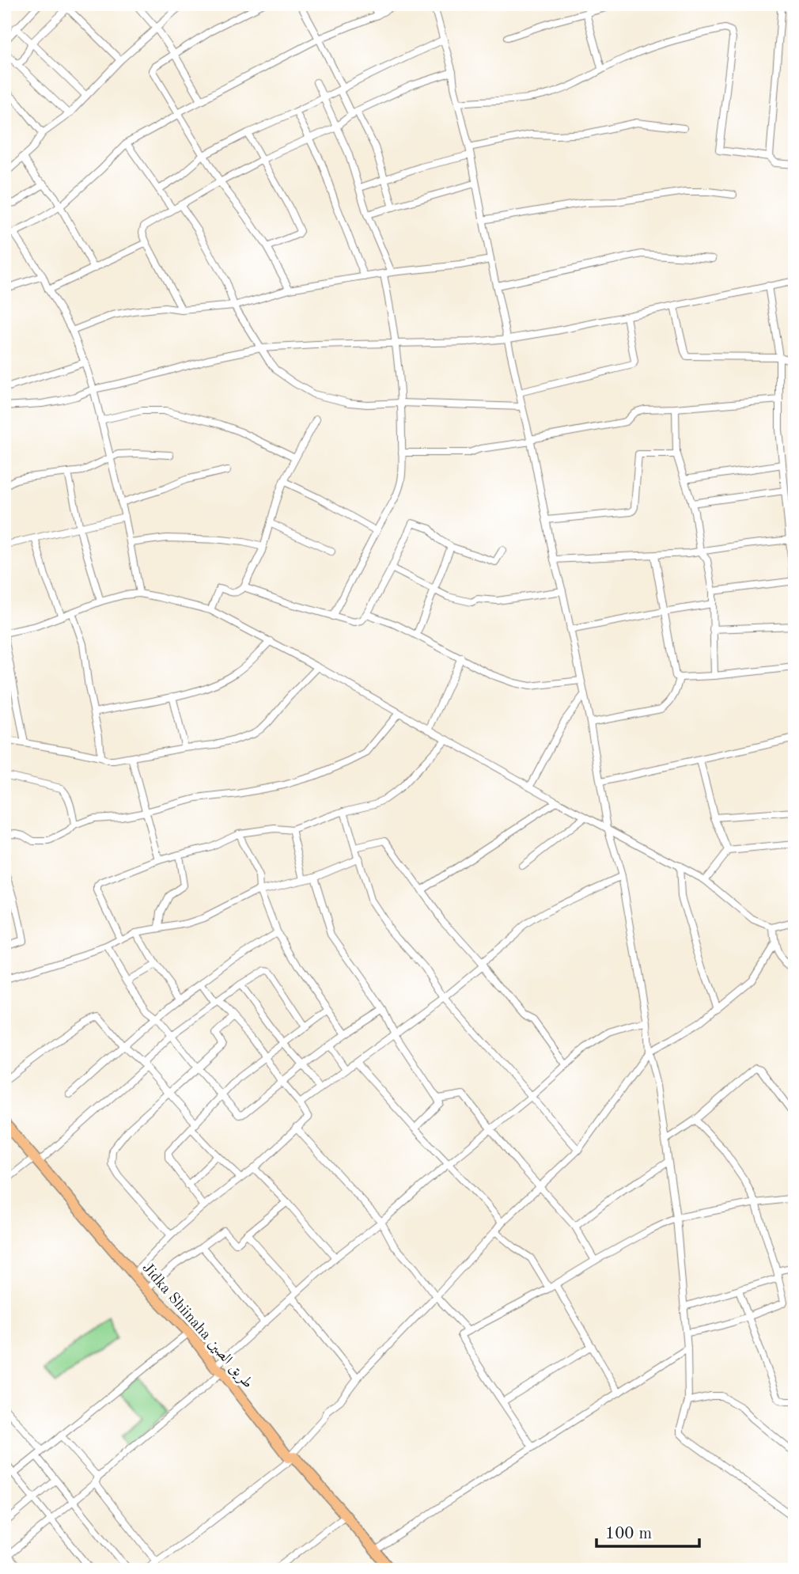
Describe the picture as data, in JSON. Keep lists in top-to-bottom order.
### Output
{
  "streets": {
    "main road": ["Jidka Shiinaha طريق الصين"]
  },
  "scale_bar": "100 m"
}
